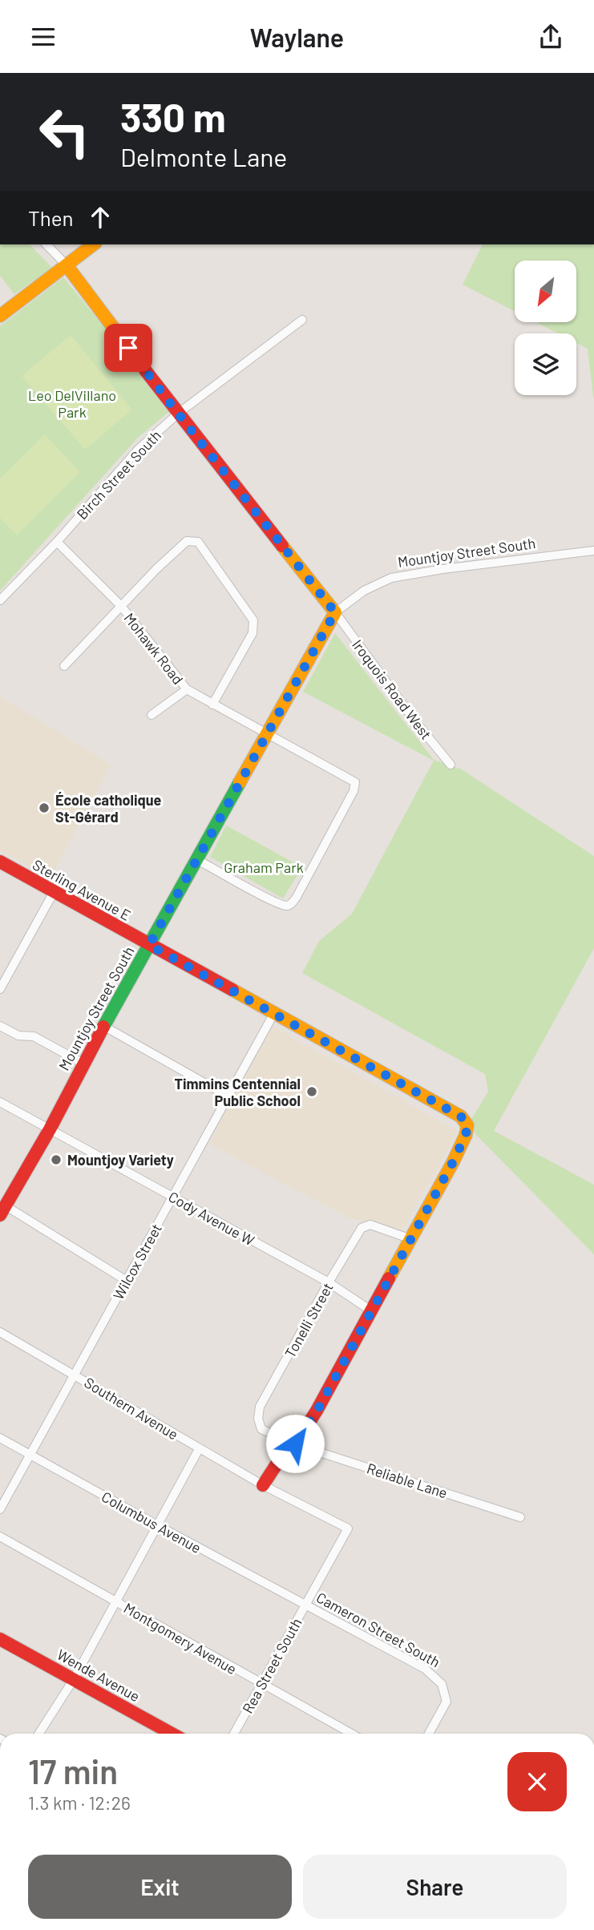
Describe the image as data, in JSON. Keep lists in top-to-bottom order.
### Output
{
  "streets": {
    "street": [
      "Birch Street South",
      "Mountjoy Street South",
      "Mohawk Road",
      "Iroquois Road West",
      "Sterling Avenue E",
      "Cody Avenue W",
      "Wilcox Street",
      "Tonelli Street",
      "Southern Avenue",
      "Reliable Lane",
      "Columbus Avenue",
      "Cameron Street South",
      "Montgomery Avenue",
      "Rea Street South",
      "Wende Avenue"
    ]
  },
  "crossings": [
    ["Birch Street South", "Mohawk Road"],
    ["Mountjoy Street South", "Mohawk Road"],
    ["Mountjoy Street South", "Iroquois Road West"],
    ["Mountjoy Street South", "Sterling Avenue E"],
    ["Mountjoy Street South", "Cody Avenue W"],
    ["Sterling Avenue E", "Wilcox Street"],
    ["Sterling Avenue E", "Tonelli Street"],
    ["Cody Avenue W", "Wilcox Street"],
    ["Cody Avenue W", "Tonelli Street"],
    ["Wilcox Street", "Southern Avenue"],
    ["Wilcox Street", "Columbus Avenue"],
    ["Tonelli Street", "Reliable Lane"],
    ["Southern Avenue", "Rea Street South"],
    ["Columbus Avenue", "Cameron Street South"],
    ["Columbus Avenue", "Rea Street South"],
    ["Cameron Street South", "Rea Street South"],
    ["Montgomery Avenue", "Rea Street South"]
  ],
  "parks": ["Leo DelVillano Park", "Graham Park"],
  "places": ["École catholique St-Gérard", "Timmins Centennial Public School", "Mountjoy Variety"],
  "north": "bottom left",
  "page": {
    "header": "Waylane",
    "turn": ["330 m", "Delmonte Lane"],
    "then": "Then",
    "heading": ["17 min", "1.3 km · 12:26"],
    "buttons": ["Exit", "Share"]
  }
}
